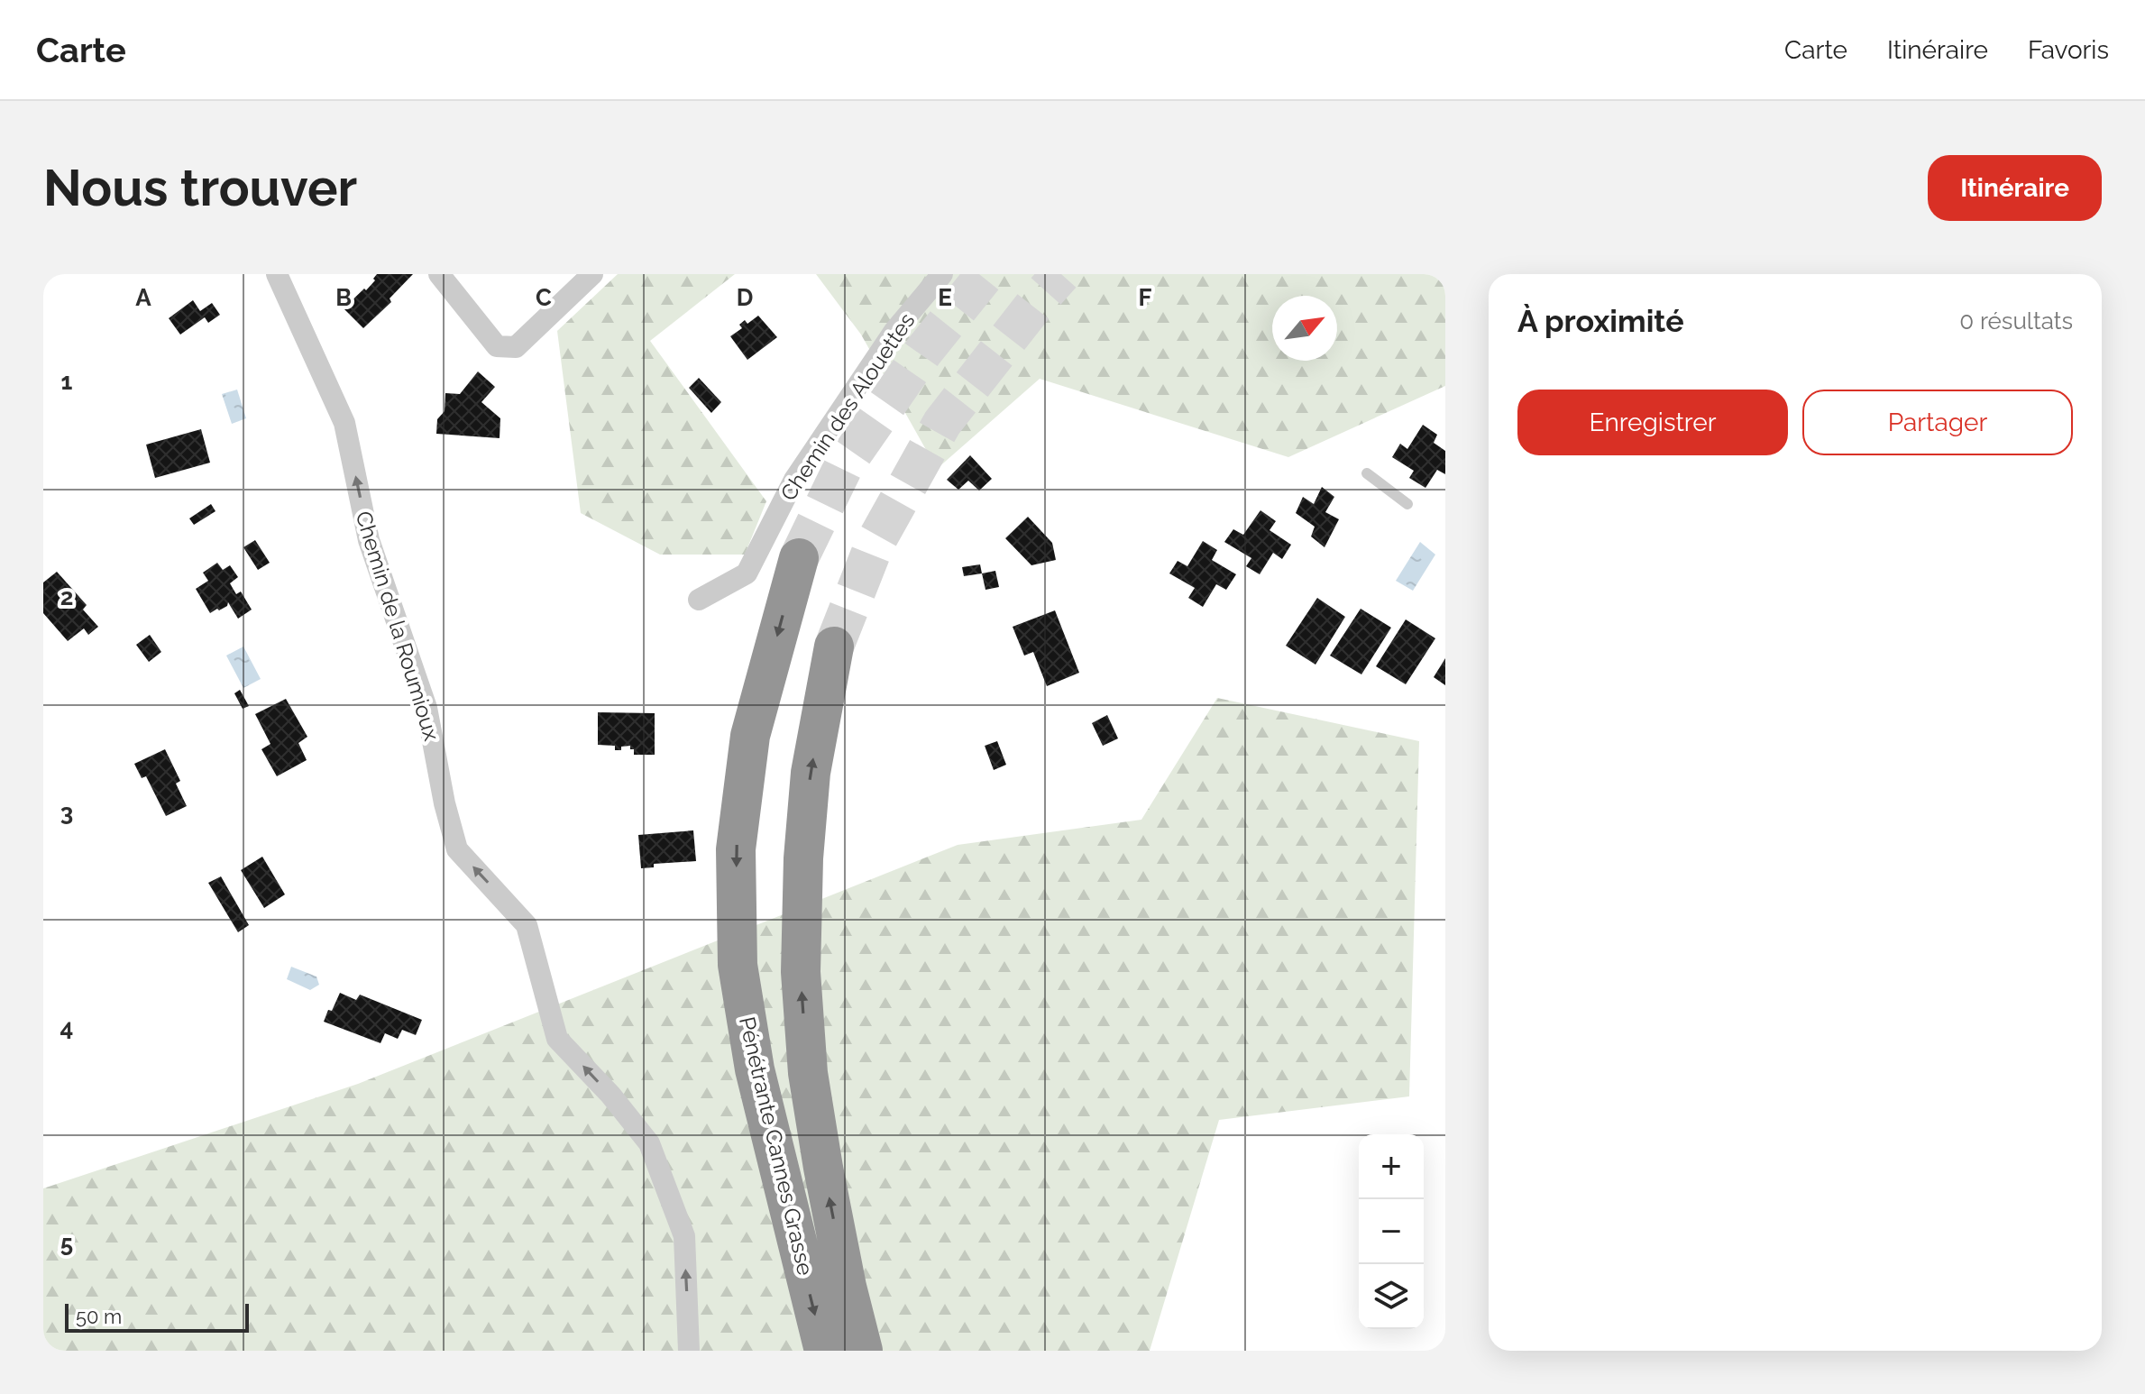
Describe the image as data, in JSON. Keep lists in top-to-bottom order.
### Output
{
  "streets": {
    "highway": ["Pénétrante Cannes Grasse"],
    "street": ["Chemin des Alouettes", "Chemin de la Roumioux"]
  },
  "one_way": ["Chemin de la Roumioux"],
  "scale_bar": "50 m",
  "north": "top right",
  "page": {
    "header": "Carte",
    "nav": ["Carte", "Itinéraire", "Favoris"],
    "buttons": [
      "Itinéraire",
      ["Enregistrer", "Partager"]
    ],
    "title": "Nous trouver",
    "heading": ["À proximité", "0 résultats"],
    "map_buttons": ["+", "−"],
    "scale": "50 m"
  },
  "grid": {
    "columns": [
      "A",
      "B",
      "C",
      "D",
      "E",
      "F"
    ],
    "rows": [
      "1",
      "2",
      "3",
      "4",
      "5"
    ]
  }
}
